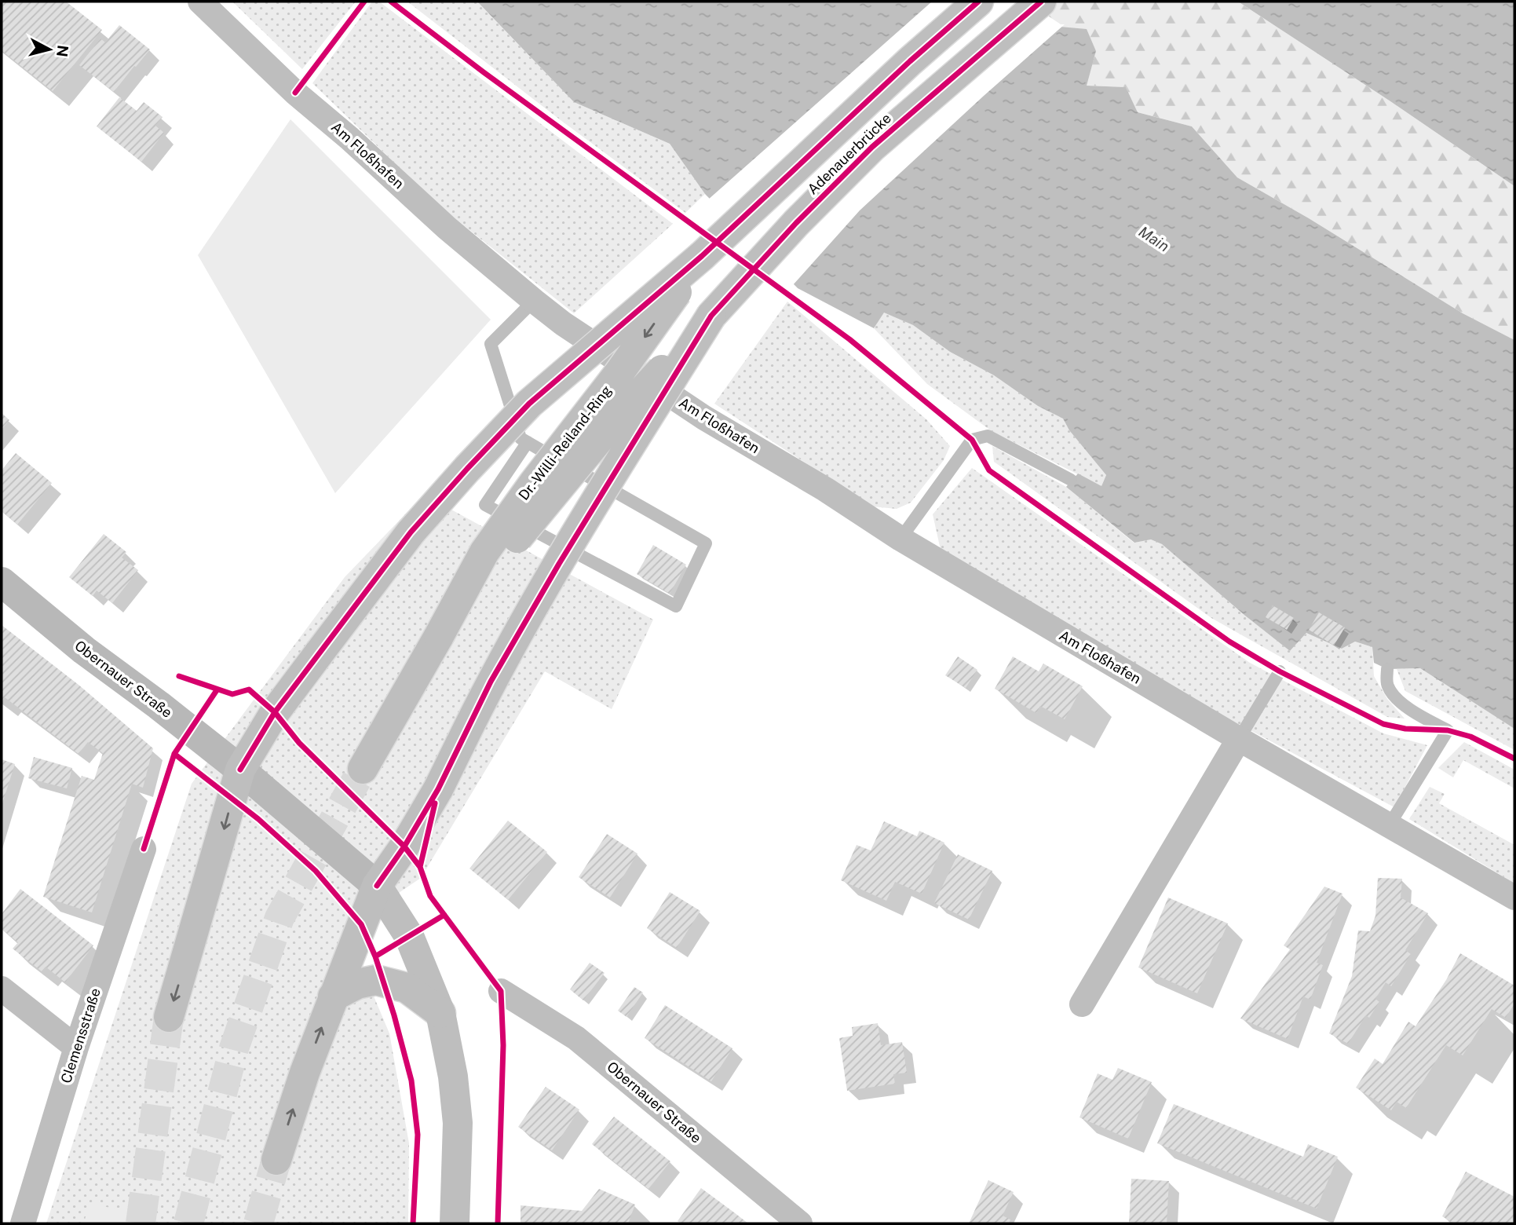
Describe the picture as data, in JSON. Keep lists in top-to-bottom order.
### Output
{
  "streets": {
    "main road": ["Adenauerbrücke", "Dr.-Willi-Reiland-Ring", "Obernauer Straße"],
    "street": ["Am Floßhafen", "Clemensstraße"]
  },
  "crossings": [
    ["Adenauerbrücke", "Dr.-Willi-Reiland-Ring"]
  ],
  "water": ["Main"],
  "north": "right"
}
